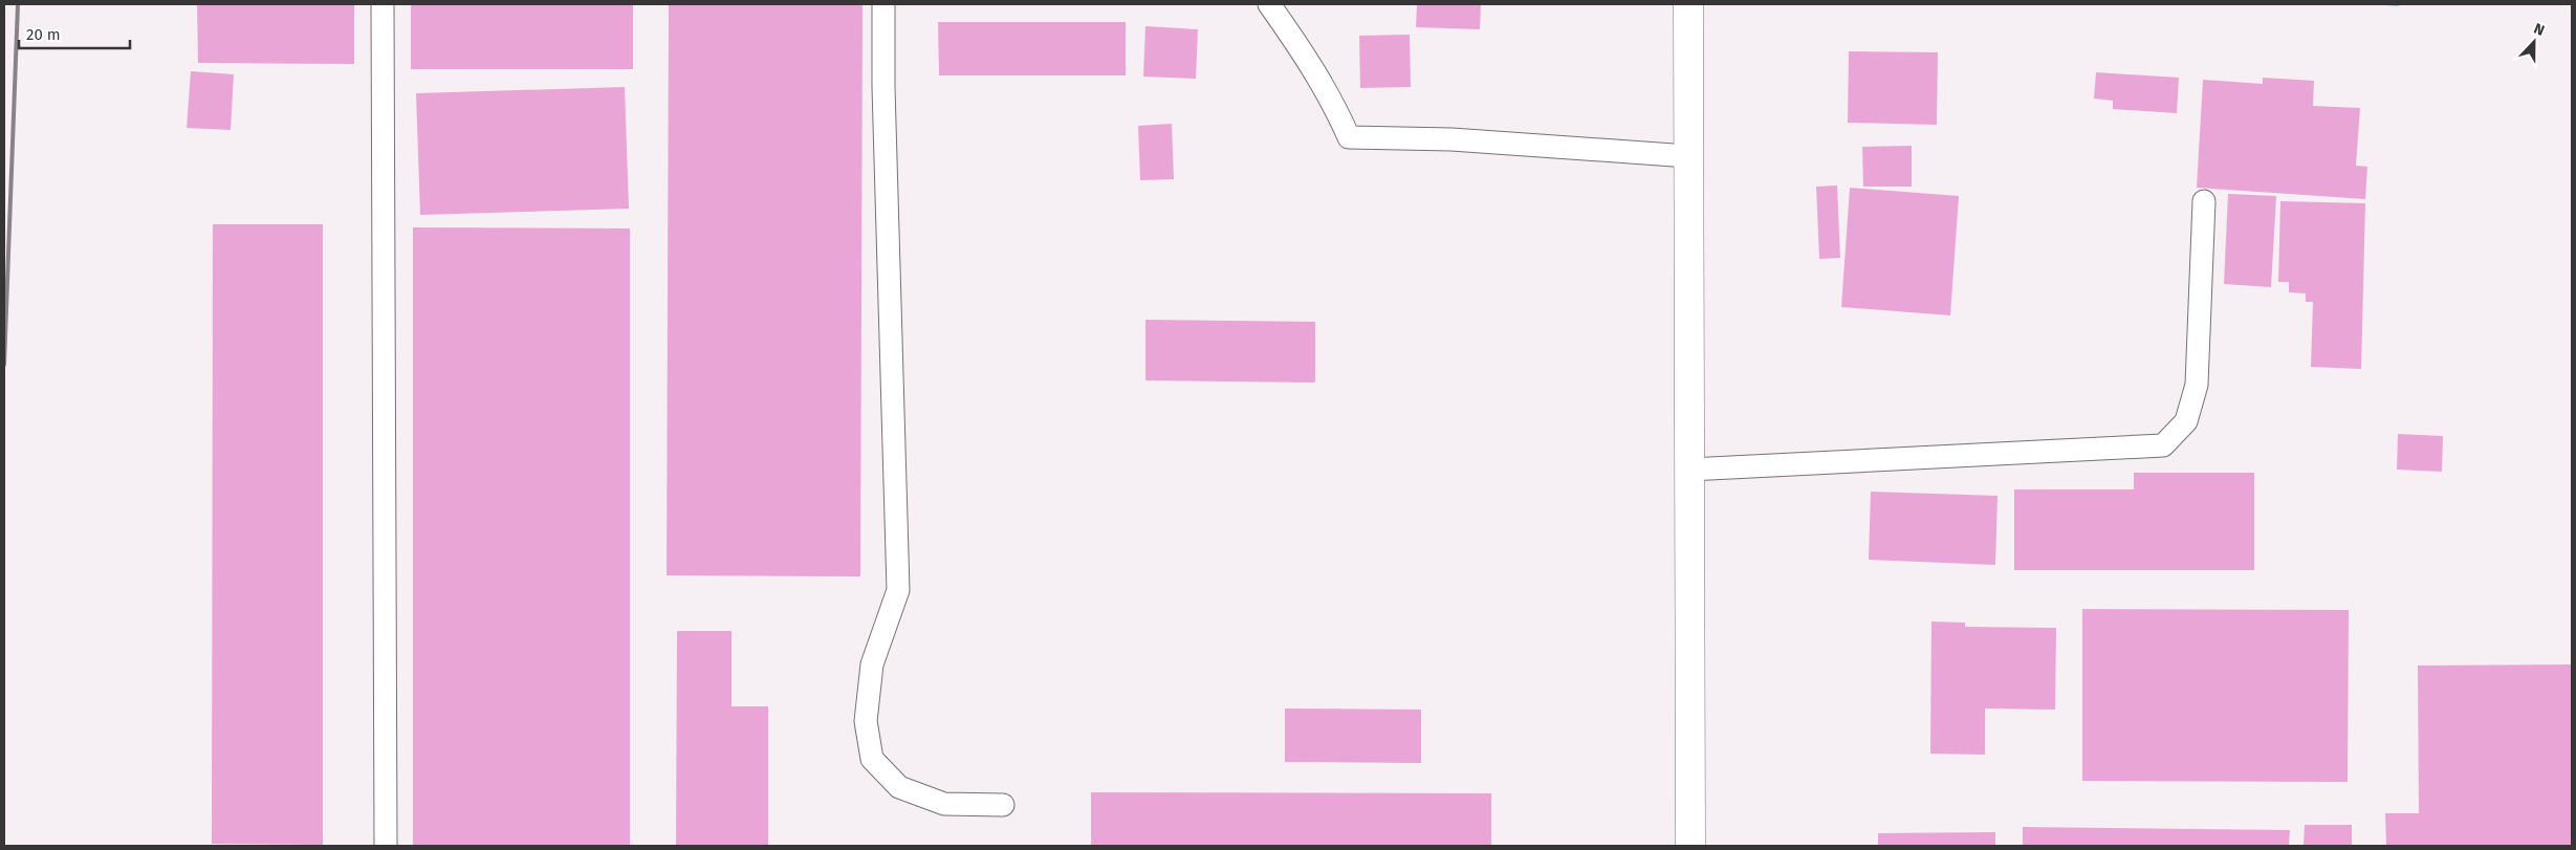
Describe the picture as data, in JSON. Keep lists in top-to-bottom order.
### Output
{
  "scale_bar": "20 m",
  "north": "top"
}
